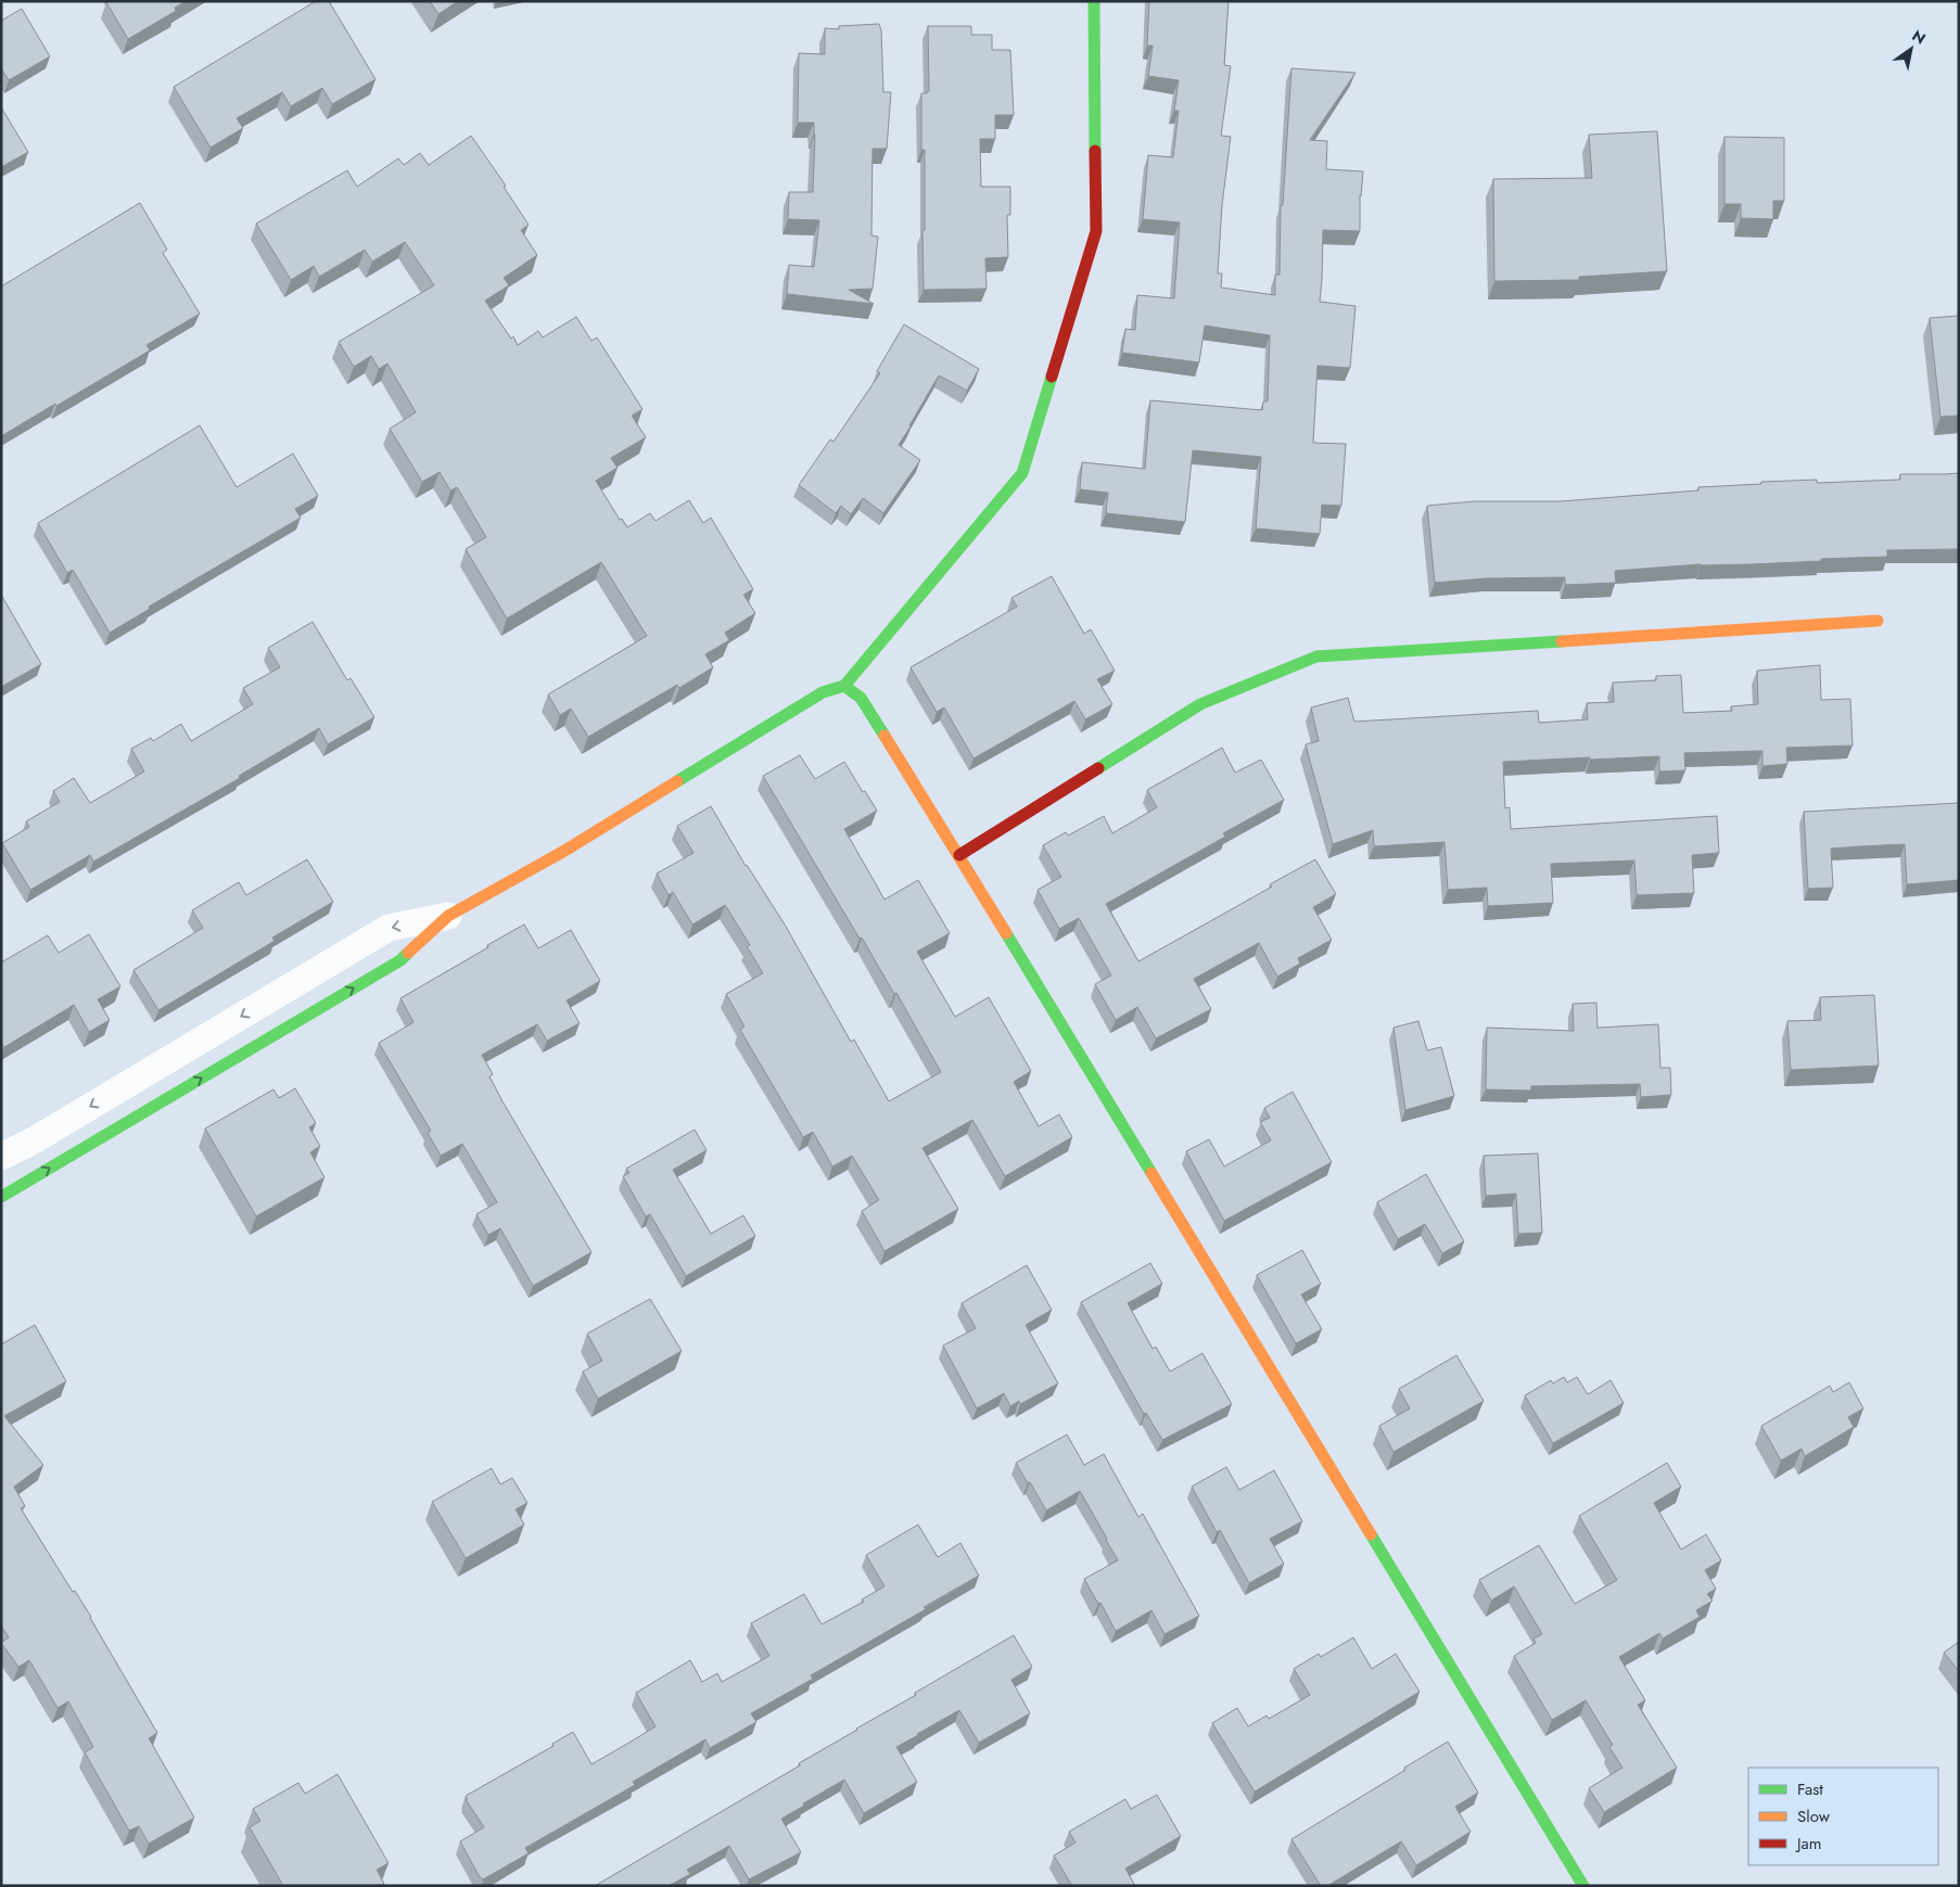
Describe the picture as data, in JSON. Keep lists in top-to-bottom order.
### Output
{
  "legend": ["Fast", "Slow", "Jam"],
  "north": "top right"
}
